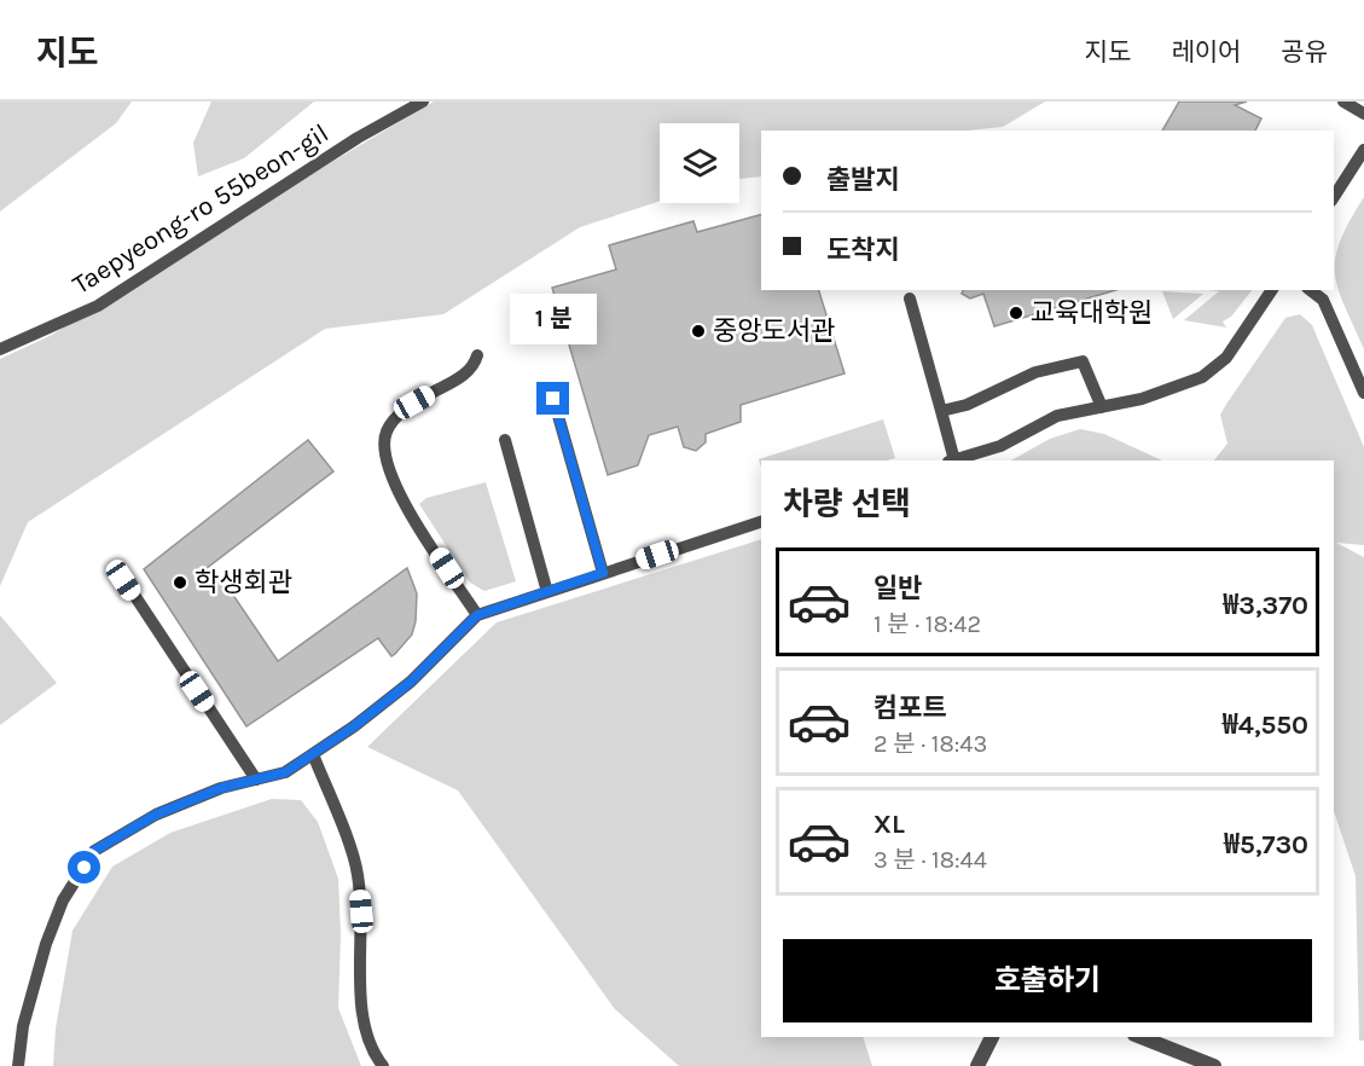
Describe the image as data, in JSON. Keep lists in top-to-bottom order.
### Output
{
  "streets": {
    "lane": ["Taepyeong-ro 55beon-gil"]
  },
  "places": ["교육대학원", "중앙도서관", "학생회관"],
  "page": {
    "header": "지도",
    "nav": ["지도", "레이어", "공유"],
    "banner": ["출발지", "도착지"],
    "bubble": "1 분",
    "heading": "차량 선택",
    "list": [
      {
        "name": "일반",
        "note": "1 분 · 18:42",
        "value": "₩3,370"
      },
      {
        "name": "컴포트",
        "note": "2 분 · 18:43",
        "value": "₩4,550"
      },
      {
        "name": "XL",
        "note": "3 분 · 18:44",
        "value": "₩5,730"
      }
    ],
    "buttons": "호출하기"
  }
}
